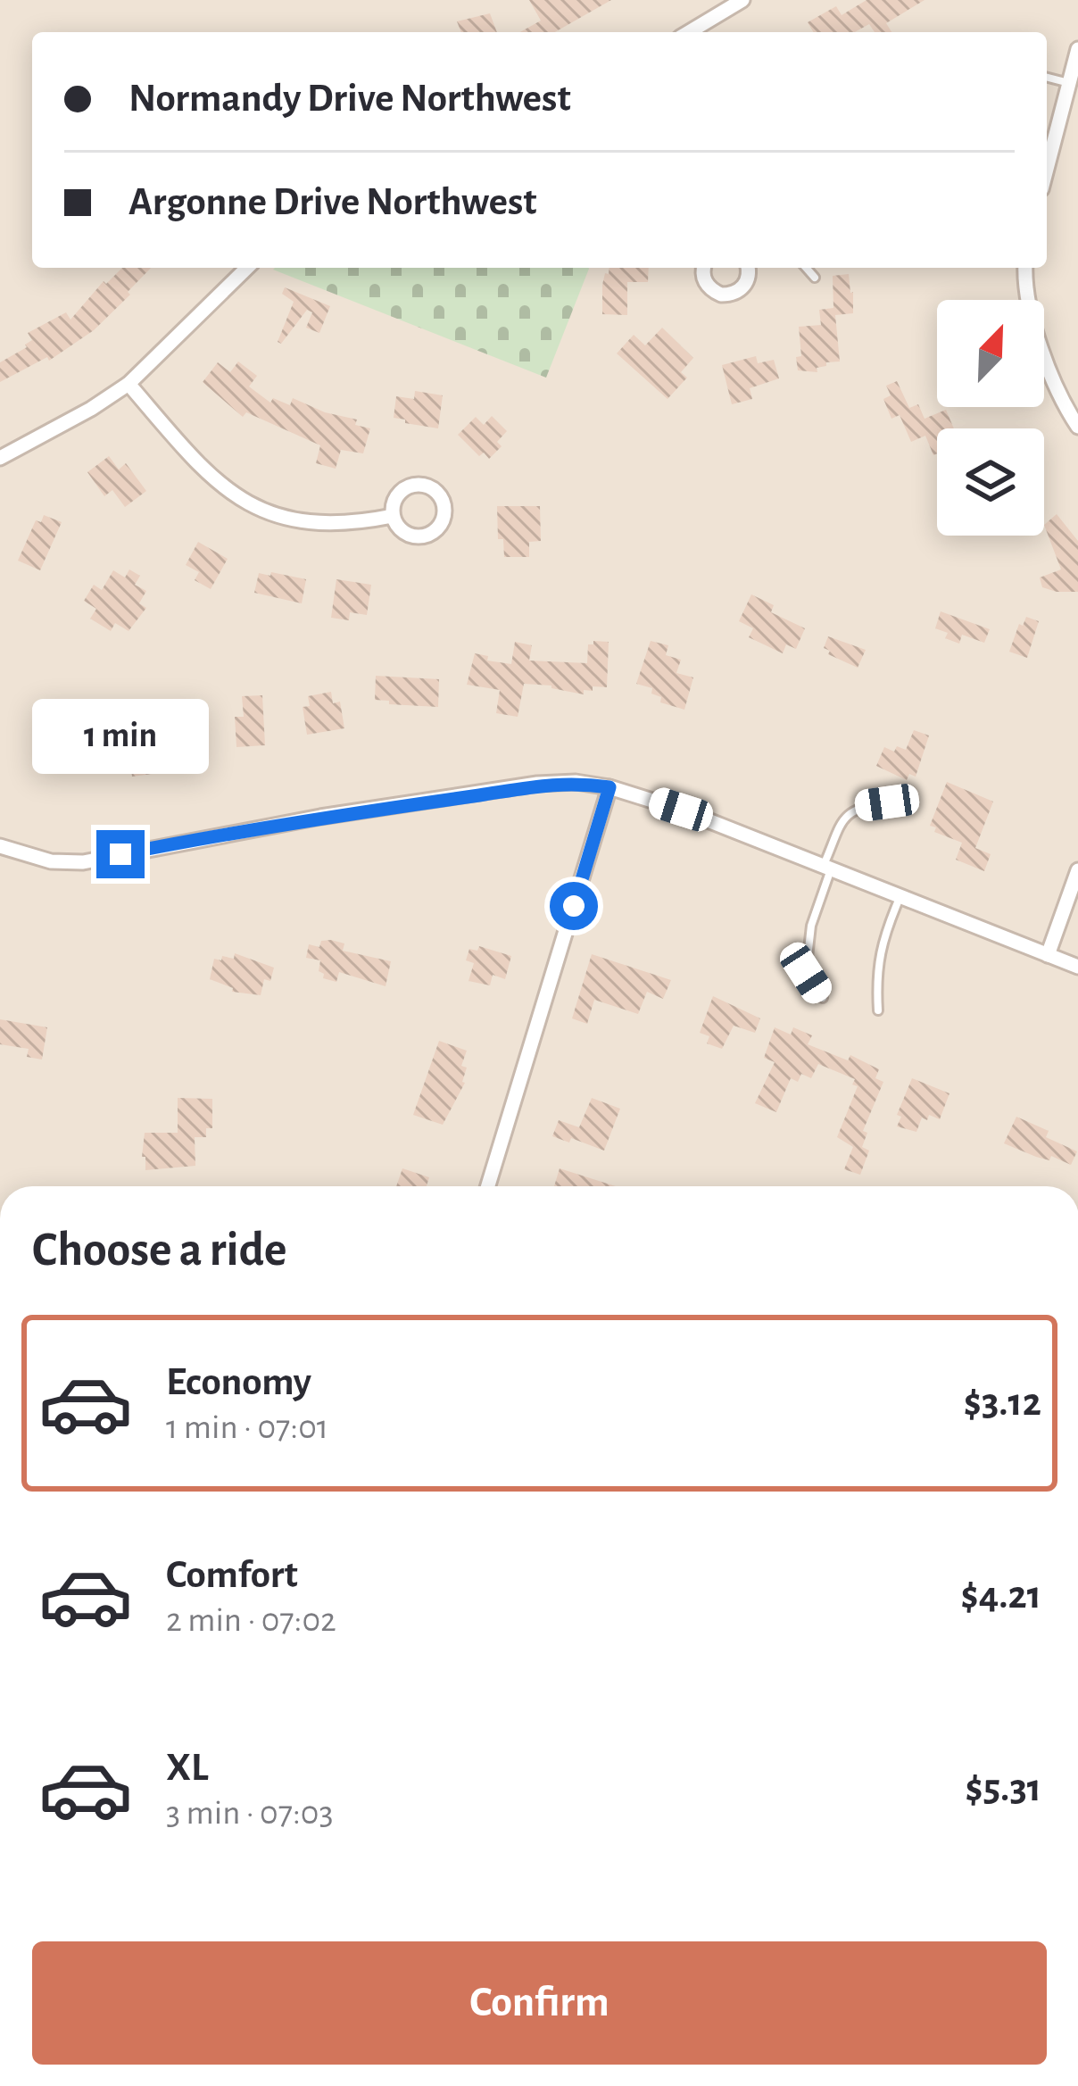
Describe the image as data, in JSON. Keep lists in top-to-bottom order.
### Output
{
  "north": "top right",
  "page": {
    "banner": ["Normandy Drive Northwest", "Argonne Drive Northwest"],
    "bubble": "1 min",
    "heading": "Choose a ride",
    "list": [
      {
        "name": "Economy",
        "note": "1 min · 07:01",
        "value": "$3.12"
      },
      {
        "name": "Comfort",
        "note": "2 min · 07:02",
        "value": "$4.21"
      },
      {
        "name": "XL",
        "note": "3 min · 07:03",
        "value": "$5.31"
      }
    ],
    "buttons": "Confirm"
  }
}
